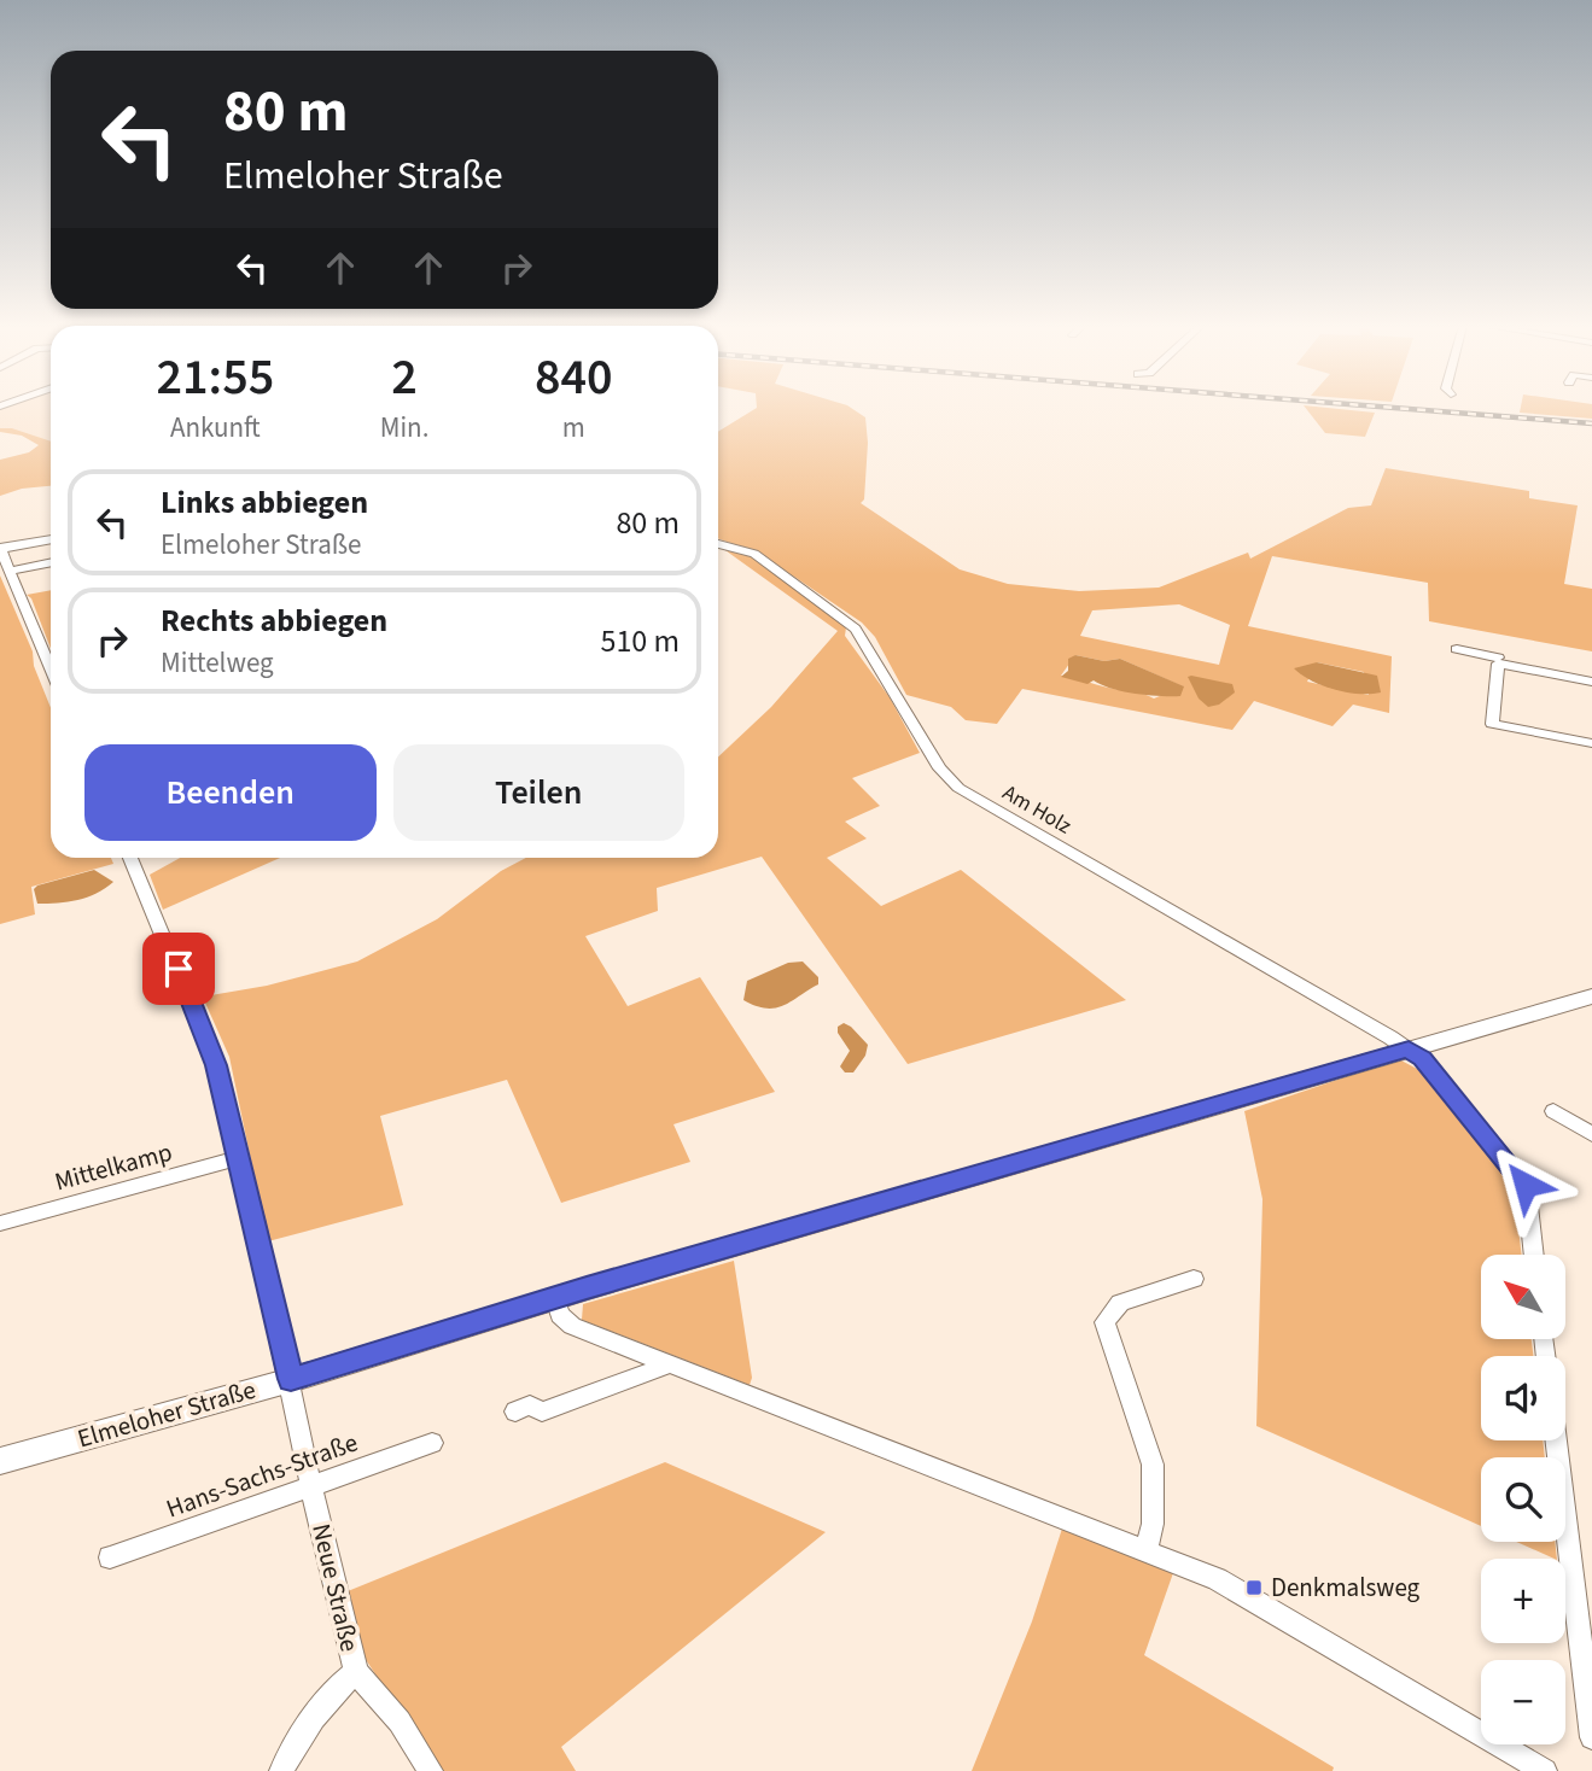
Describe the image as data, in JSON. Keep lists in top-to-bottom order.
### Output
{
  "streets": {
    "street": [
      "Am Holz",
      "Mittelkamp",
      "Elmeloher Straße",
      "Hans-Sachs-Straße",
      "Neue Straße"
    ]
  },
  "crossings": [
    ["Am Holz", "Elmeloher Straße"],
    ["Mittelkamp", "Neue Straße"],
    ["Elmeloher Straße", "Neue Straße"],
    ["Hans-Sachs-Straße", "Neue Straße"]
  ],
  "places": {
    "transit": ["Denkmalsweg"]
  },
  "north": "top left",
  "page": {
    "turn": ["80 m", "Elmeloher Straße"],
    "eta": [
      "21:55",
      "Ankunft",
      "2",
      "Min.",
      "840",
      "m"
    ],
    "list": [
      {
        "name": "Links abbiegen",
        "note": "Elmeloher Straße",
        "value": "80 m"
      },
      {
        "name": "Rechts abbiegen",
        "note": "Mittelweg",
        "value": "510 m"
      }
    ],
    "buttons": ["Beenden", "Teilen"],
    "map_buttons": ["+", "−"]
  }
}
